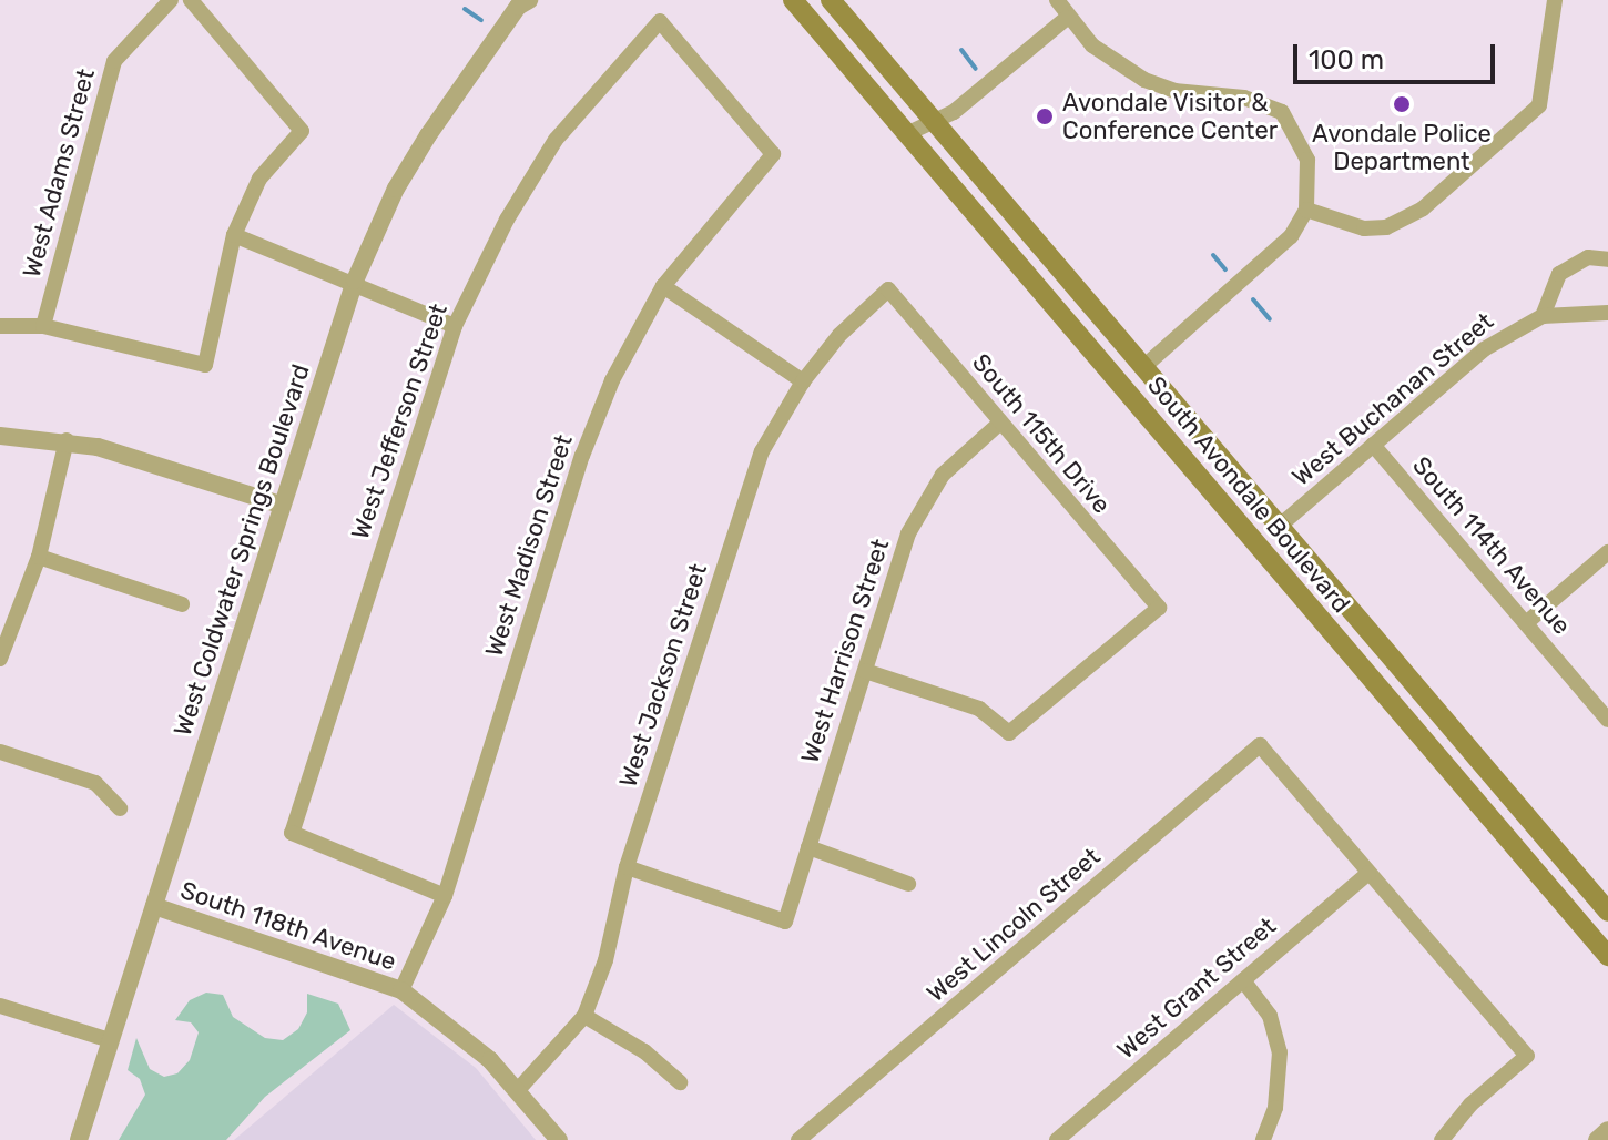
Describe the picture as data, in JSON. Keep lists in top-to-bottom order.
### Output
{
  "streets": {
    "main road": ["South Avondale Boulevard"],
    "street": [
      "West Adams Street",
      "West Buchanan Street",
      "West Jefferson Street",
      "South 115th Drive",
      "West Madison Street",
      "South 114th Avenue",
      "West Coldwater Springs Boulevard",
      "West Harrison Street",
      "West Jackson Street",
      "West Lincoln Street",
      "South 118th Avenue",
      "West Grant Street"
    ]
  },
  "crossings": [
    ["West Buchanan Street", "South Avondale Boulevard"],
    ["West Buchanan Street", "South 114th Avenue"],
    ["West Jefferson Street", "West Madison Street"],
    ["South 115th Drive", "West Harrison Street"],
    ["South 115th Drive", "West Jackson Street"],
    ["West Madison Street", "South 118th Avenue"],
    ["West Coldwater Springs Boulevard", "South 118th Avenue"],
    ["West Harrison Street", "West Jackson Street"],
    ["West Jackson Street", "South 118th Avenue"],
    ["West Lincoln Street", "West Grant Street"]
  ],
  "places": ["Avondale Police Department", "Avondale Visitor & Conference Center"],
  "scale_bar": "100 m"
}
